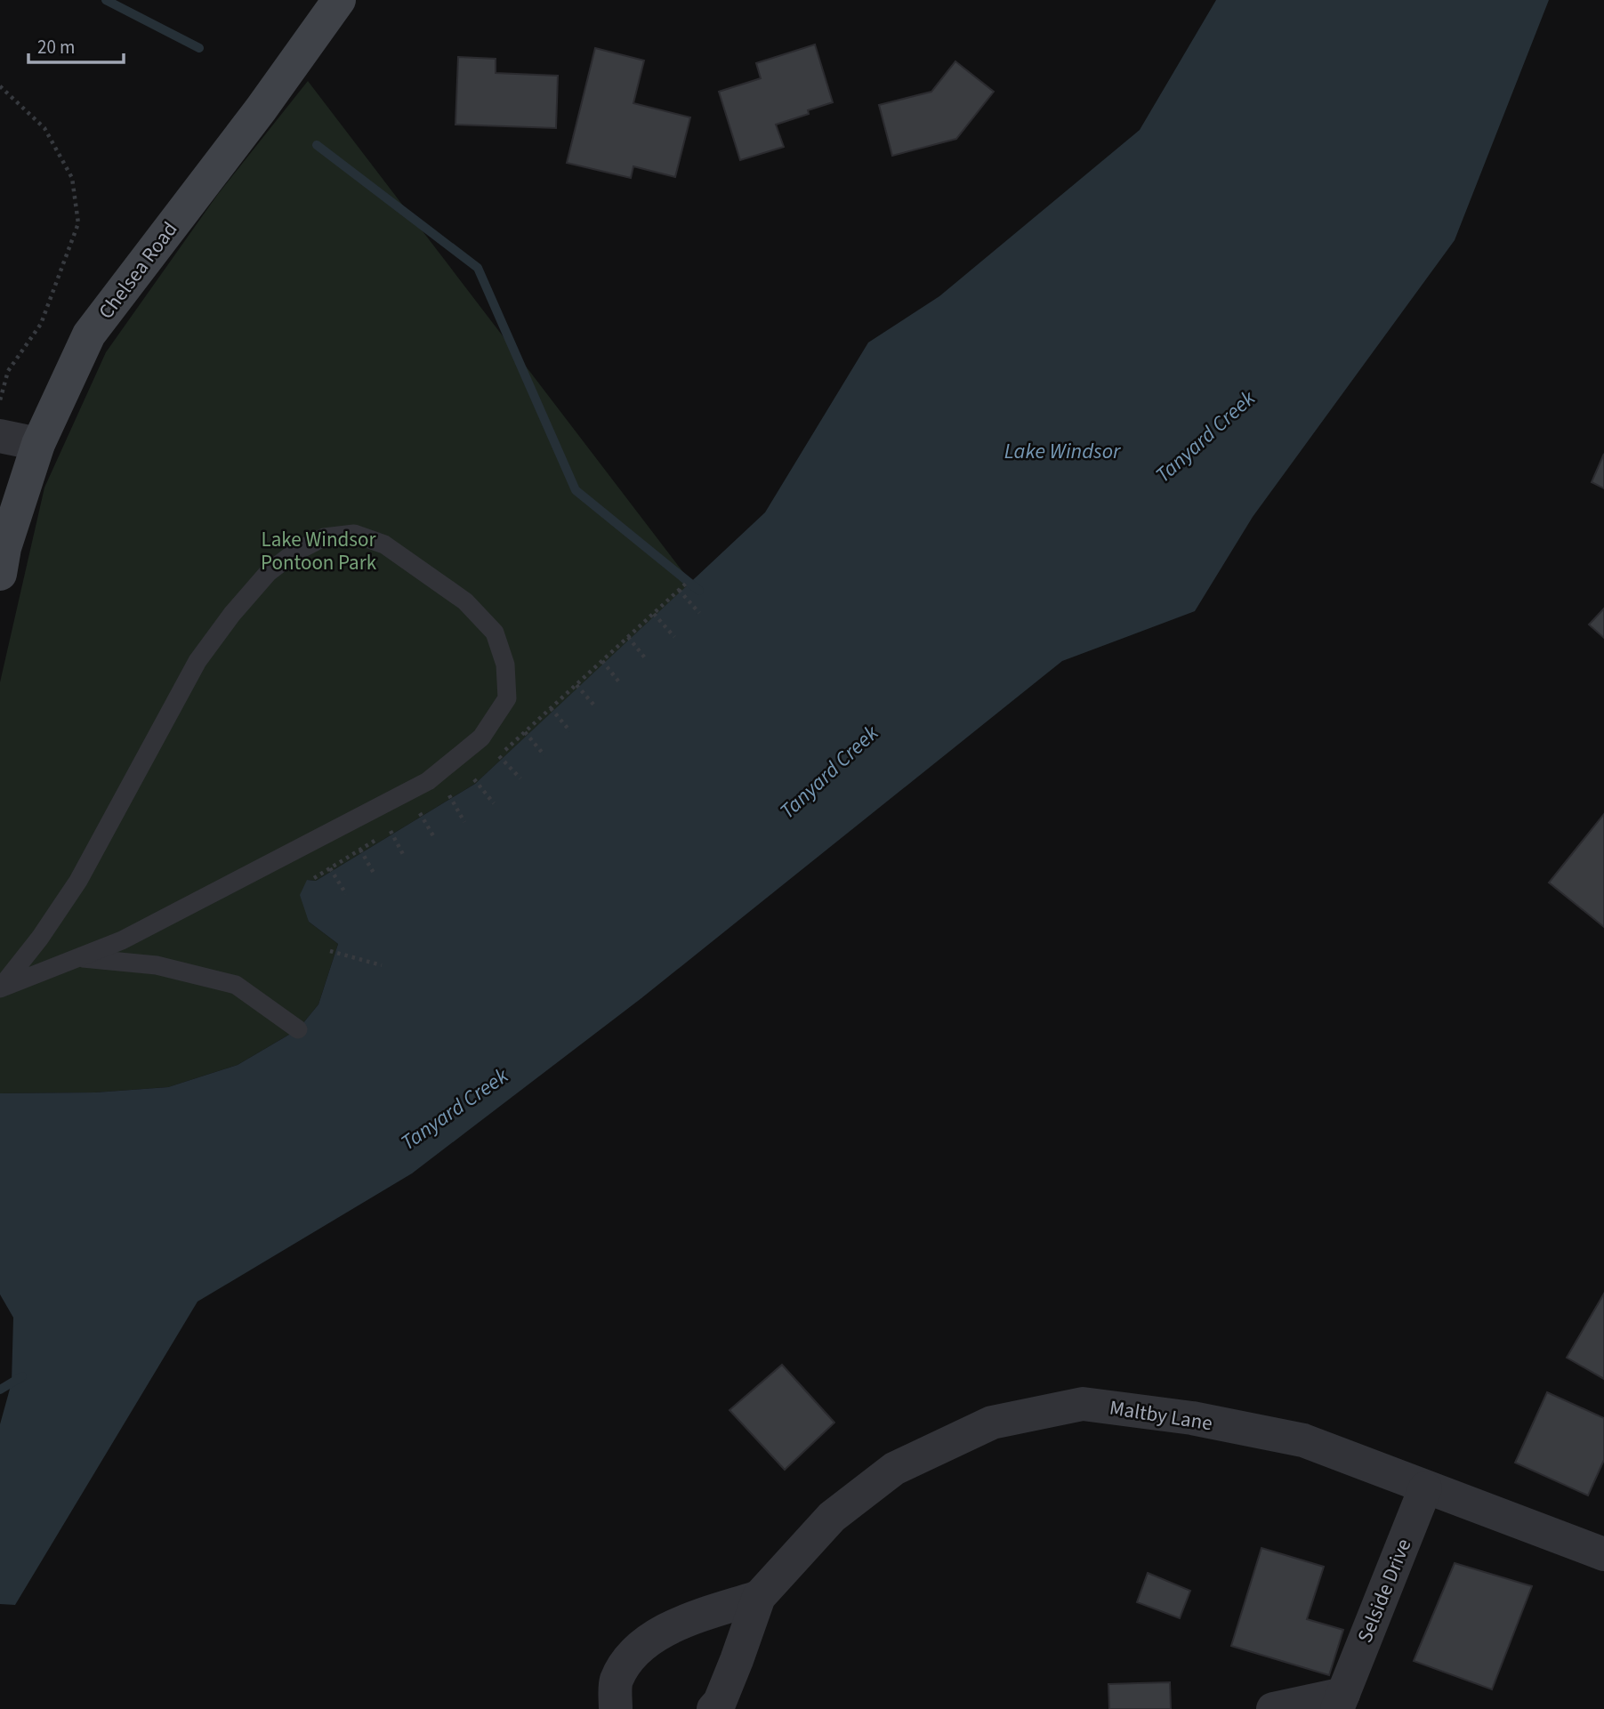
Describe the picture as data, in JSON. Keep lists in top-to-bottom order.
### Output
{
  "streets": {
    "street": ["Chelsea Road", "Maltby Lane", "Selside Drive"]
  },
  "crossings": [
    ["Maltby Lane", "Selside Drive"]
  ],
  "water": ["Tanyard Creek", "Lake Windsor"],
  "parks": ["Lake Windsor Pontoon Park"],
  "scale_bar": "20 m"
}
